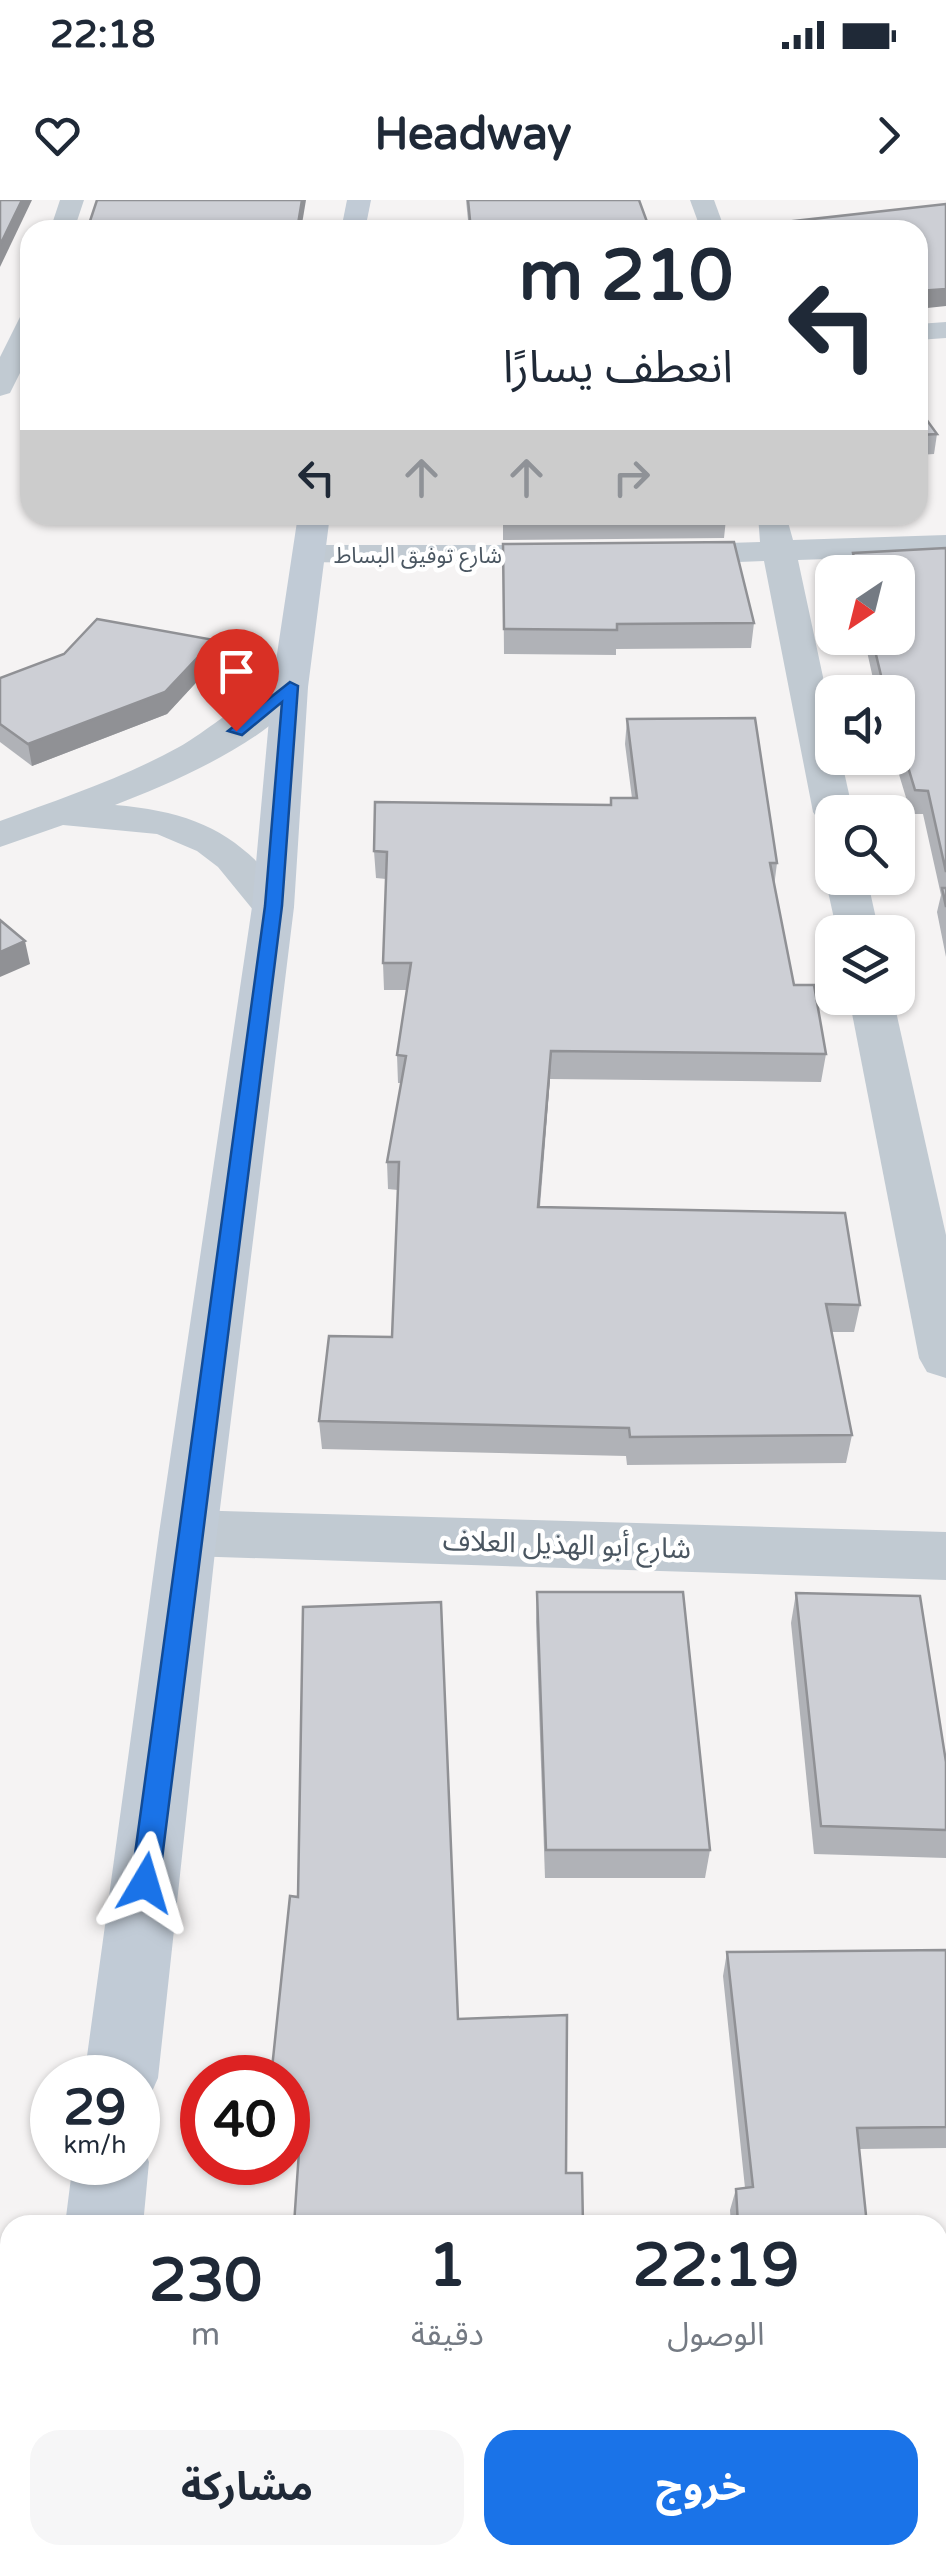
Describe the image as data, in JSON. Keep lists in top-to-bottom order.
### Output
{
  "streets": {
    "street": ["شارع توفيق البساط", "شارع أبو الهذيل العلاف"]
  },
  "north": "bottom left",
  "page": {
    "status": "22:18",
    "header": "Headway",
    "turn": ["210 m", "انعطف يسارًا"],
    "speed": "29 km/h",
    "limit": "40",
    "eta": [
      "22:19",
      "الوصول",
      "1",
      "دقيقة",
      "230",
      "m"
    ],
    "buttons": ["خروج", "مشاركة"]
  }
}
